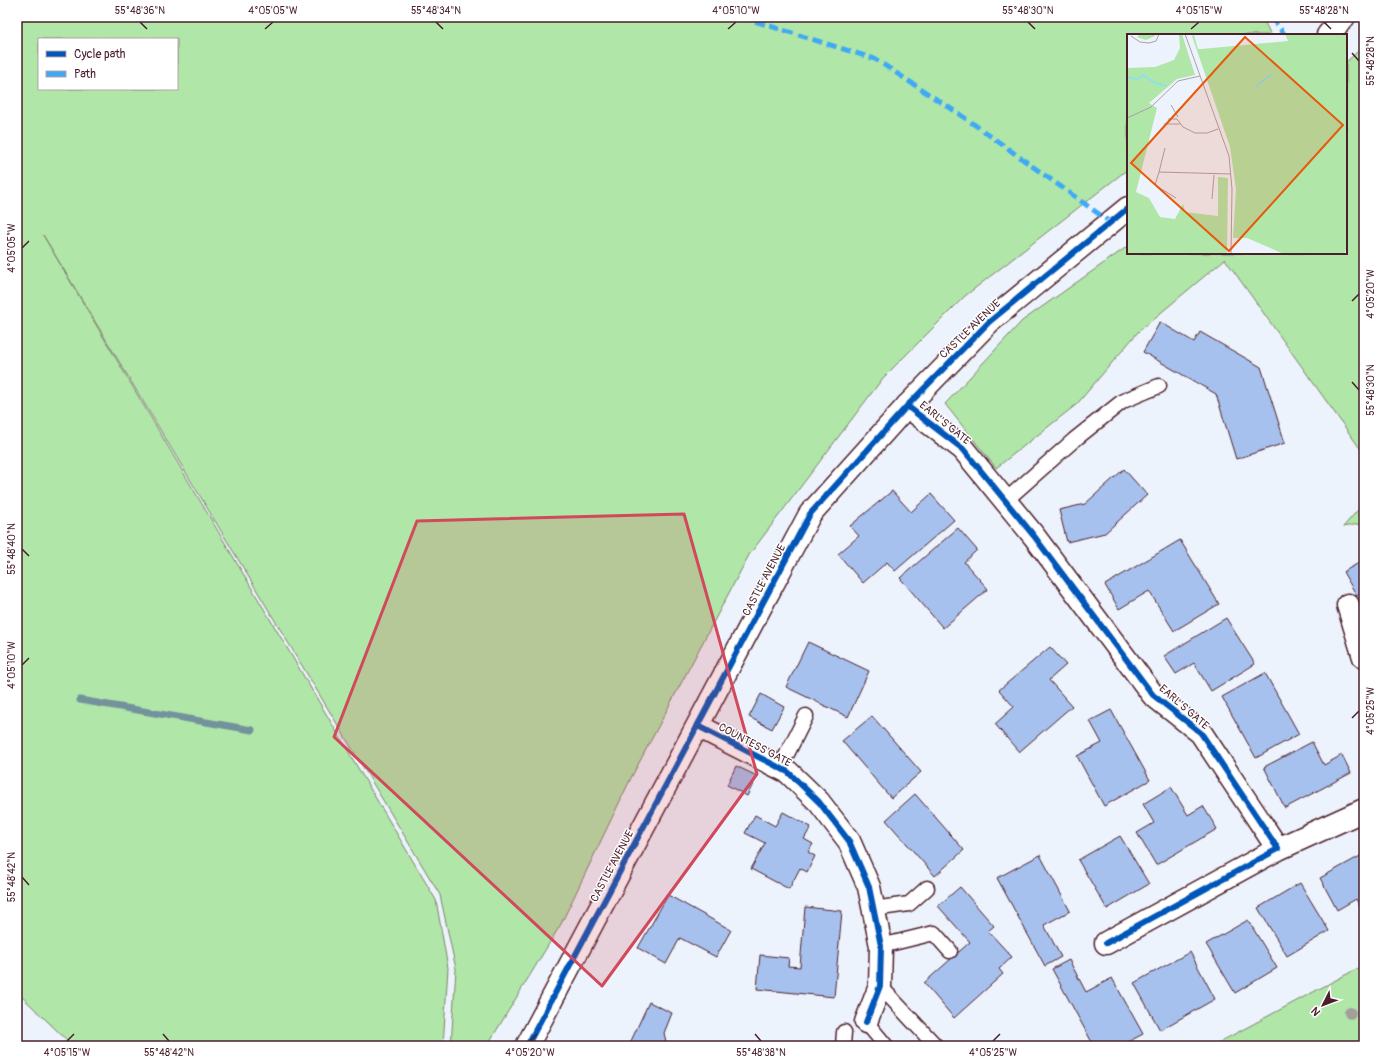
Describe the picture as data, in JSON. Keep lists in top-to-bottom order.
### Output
{
  "streets": {
    "street": ["CASTLE AVENUE", "EARL'S GATE", "COUNTESS GATE"]
  },
  "crossings": [
    ["CASTLE AVENUE", "EARL'S GATE"],
    ["CASTLE AVENUE", "COUNTESS GATE"]
  ],
  "legend": ["Cycle path", "Path"],
  "north": "bottom left",
  "coordinates": [
    "55°48'36\"N",
    "4°05'05\"W",
    "55°48'34\"N",
    "4°05'10\"W",
    "55°48'30\"N",
    "4°05'15\"W",
    "55°48'28\"N",
    "4°05'20\"W",
    "55°48'40\"N",
    "4°05'25\"W",
    "55°48'42\"N",
    "55°48'38\"N"
  ]
}
